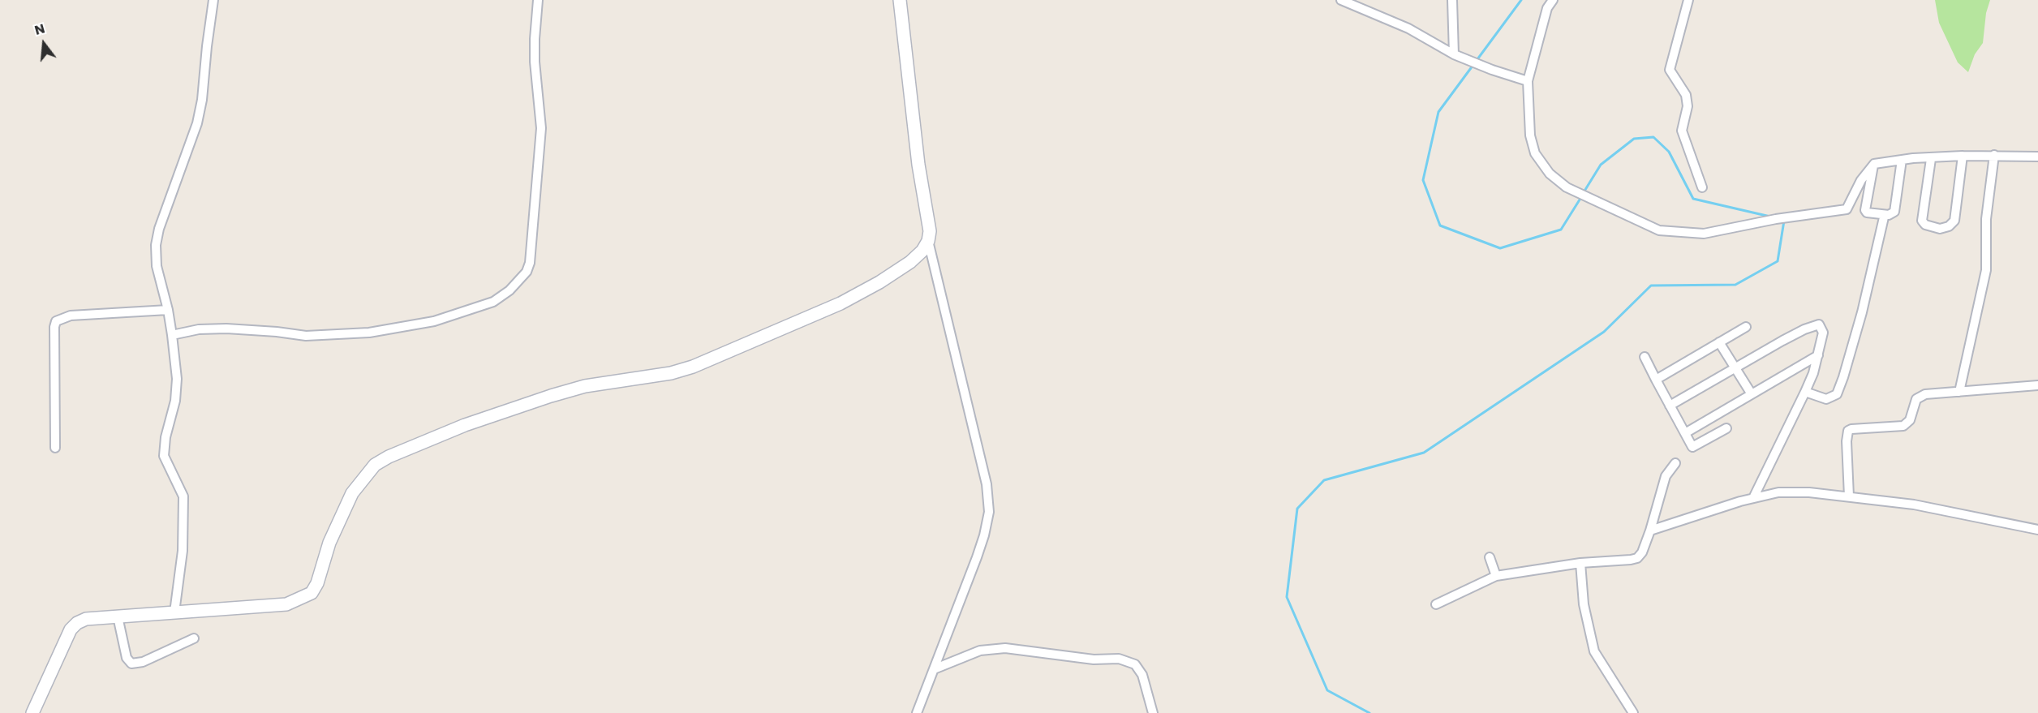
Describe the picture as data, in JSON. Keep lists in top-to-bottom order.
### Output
{
  "north": "top"
}
